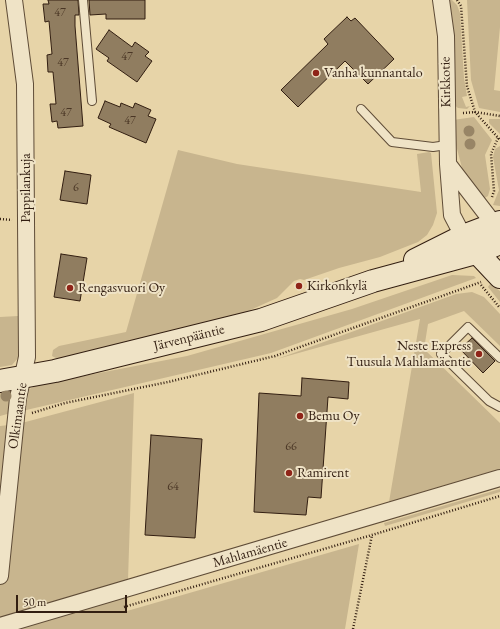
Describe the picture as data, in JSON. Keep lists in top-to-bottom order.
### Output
{
  "streets": {
    "main road": ["Järvenpääntie"],
    "street": [
      "Kirkkotie",
      "Pappilankuja",
      "Olkimaantie",
      "Mahlamäentie"
    ]
  },
  "crossings": [
    ["Kirkkotie", "Järvenpääntie"],
    ["Pappilankuja", "Järvenpääntie"],
    ["Pappilankuja", "Olkimaantie"],
    ["Järvenpääntie", "Olkimaantie"]
  ],
  "places": [
    "Vanha kunnantalo",
    "Kirkonkylä",
    "Rengasvuori Oy",
    "Neste Express Tuusula Mahlamäentie",
    "Bemu Oy",
    "Ramirent"
  ],
  "house_numbers": [
    "47",
    "47",
    "47",
    "47",
    "47",
    "6",
    "66",
    "64"
  ],
  "scale_bar": "50 m"
}
